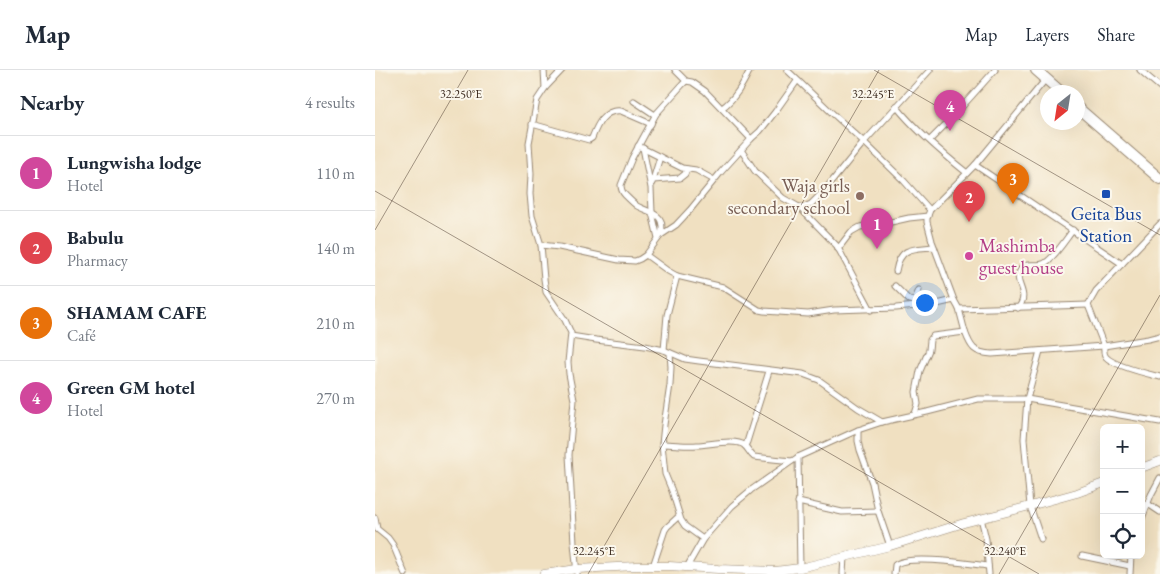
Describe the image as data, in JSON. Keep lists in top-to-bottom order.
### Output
{
  "places": {
    "transit": ["Geita Bus Station"],
    "other": ["Waja girls secondary school", "Mashimba guest house"]
  },
  "north": "bottom left",
  "page": {
    "header": "Map",
    "nav": ["Map", "Layers", "Share"],
    "heading": ["Nearby", "4 results"],
    "pins": [
      "4",
      "3",
      "2",
      "1"
    ],
    "list": [
      {
        "mark": "1",
        "name": "Lungwisha lodge",
        "note": "Hotel",
        "value": "110 m"
      },
      {
        "mark": "2",
        "name": "Babulu",
        "note": "Pharmacy",
        "value": "140 m"
      },
      {
        "mark": "3",
        "name": "SHAMAM CAFE",
        "note": "Café",
        "value": "210 m"
      },
      {
        "mark": "4",
        "name": "Green GM hotel",
        "note": "Hotel",
        "value": "270 m"
      }
    ],
    "map_buttons": ["+", "−"]
  },
  "coordinates": ["32.245°E", "32.250°E", "32.240°E"]
}
